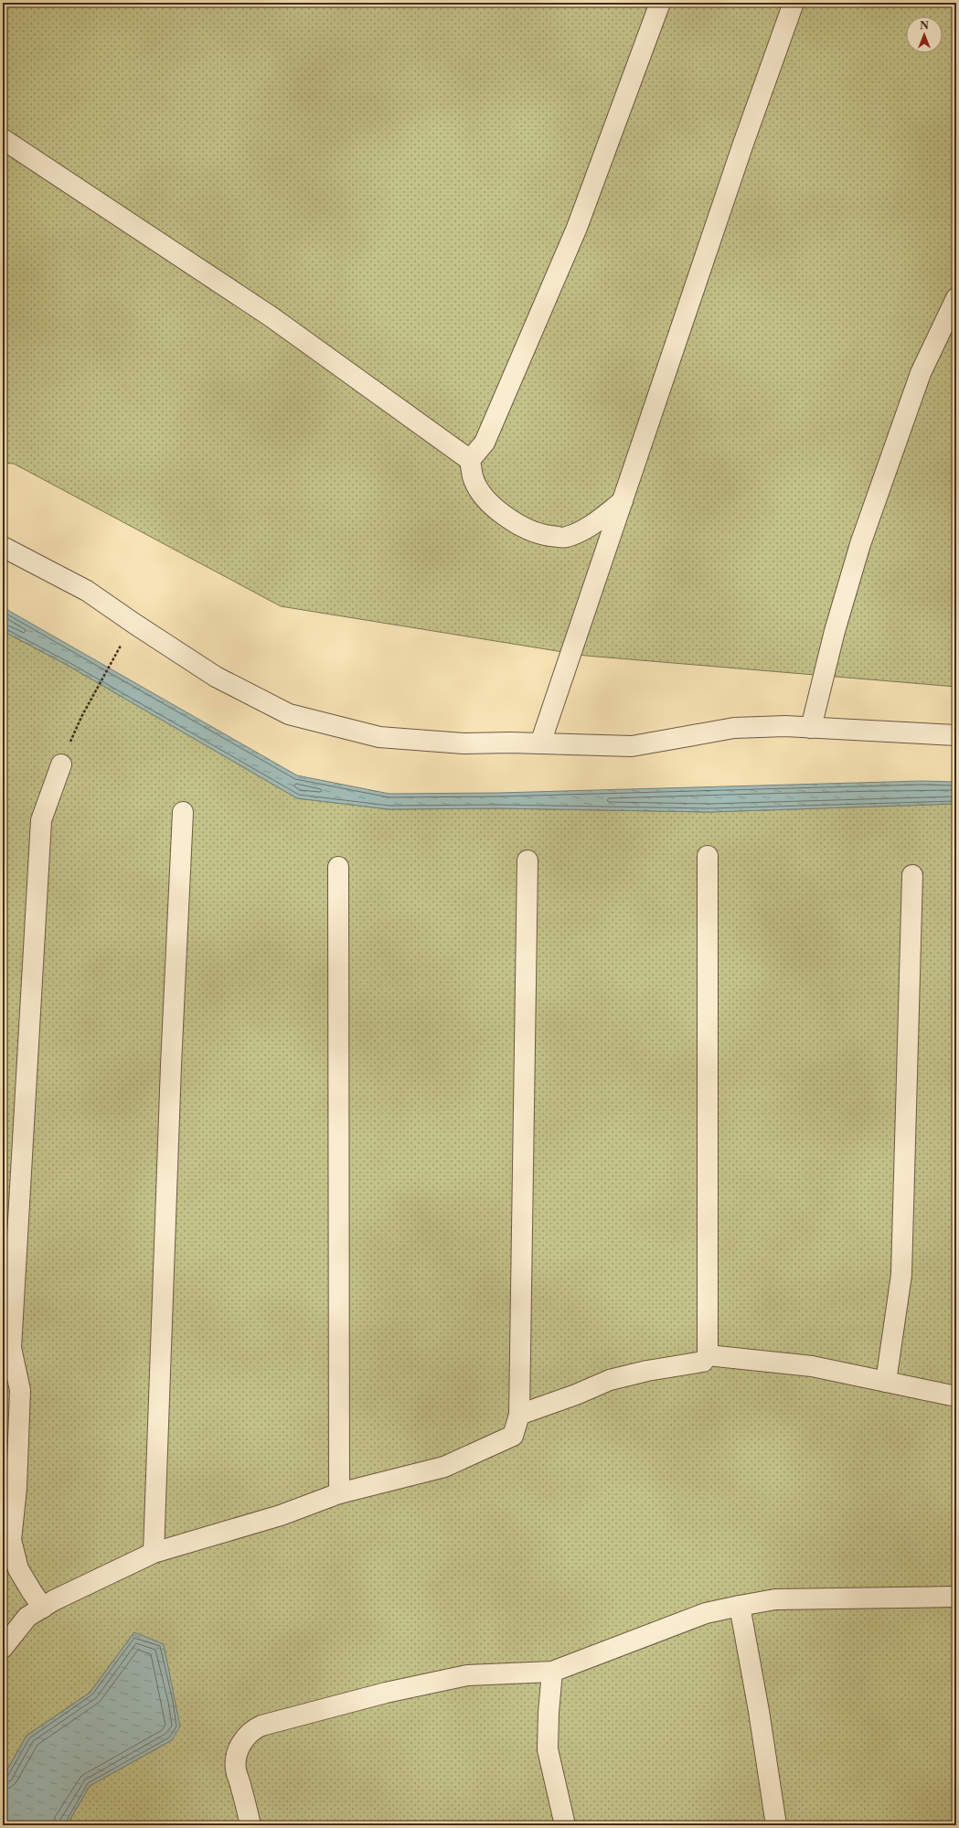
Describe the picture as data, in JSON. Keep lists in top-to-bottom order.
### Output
{
  "north": "top"
}
